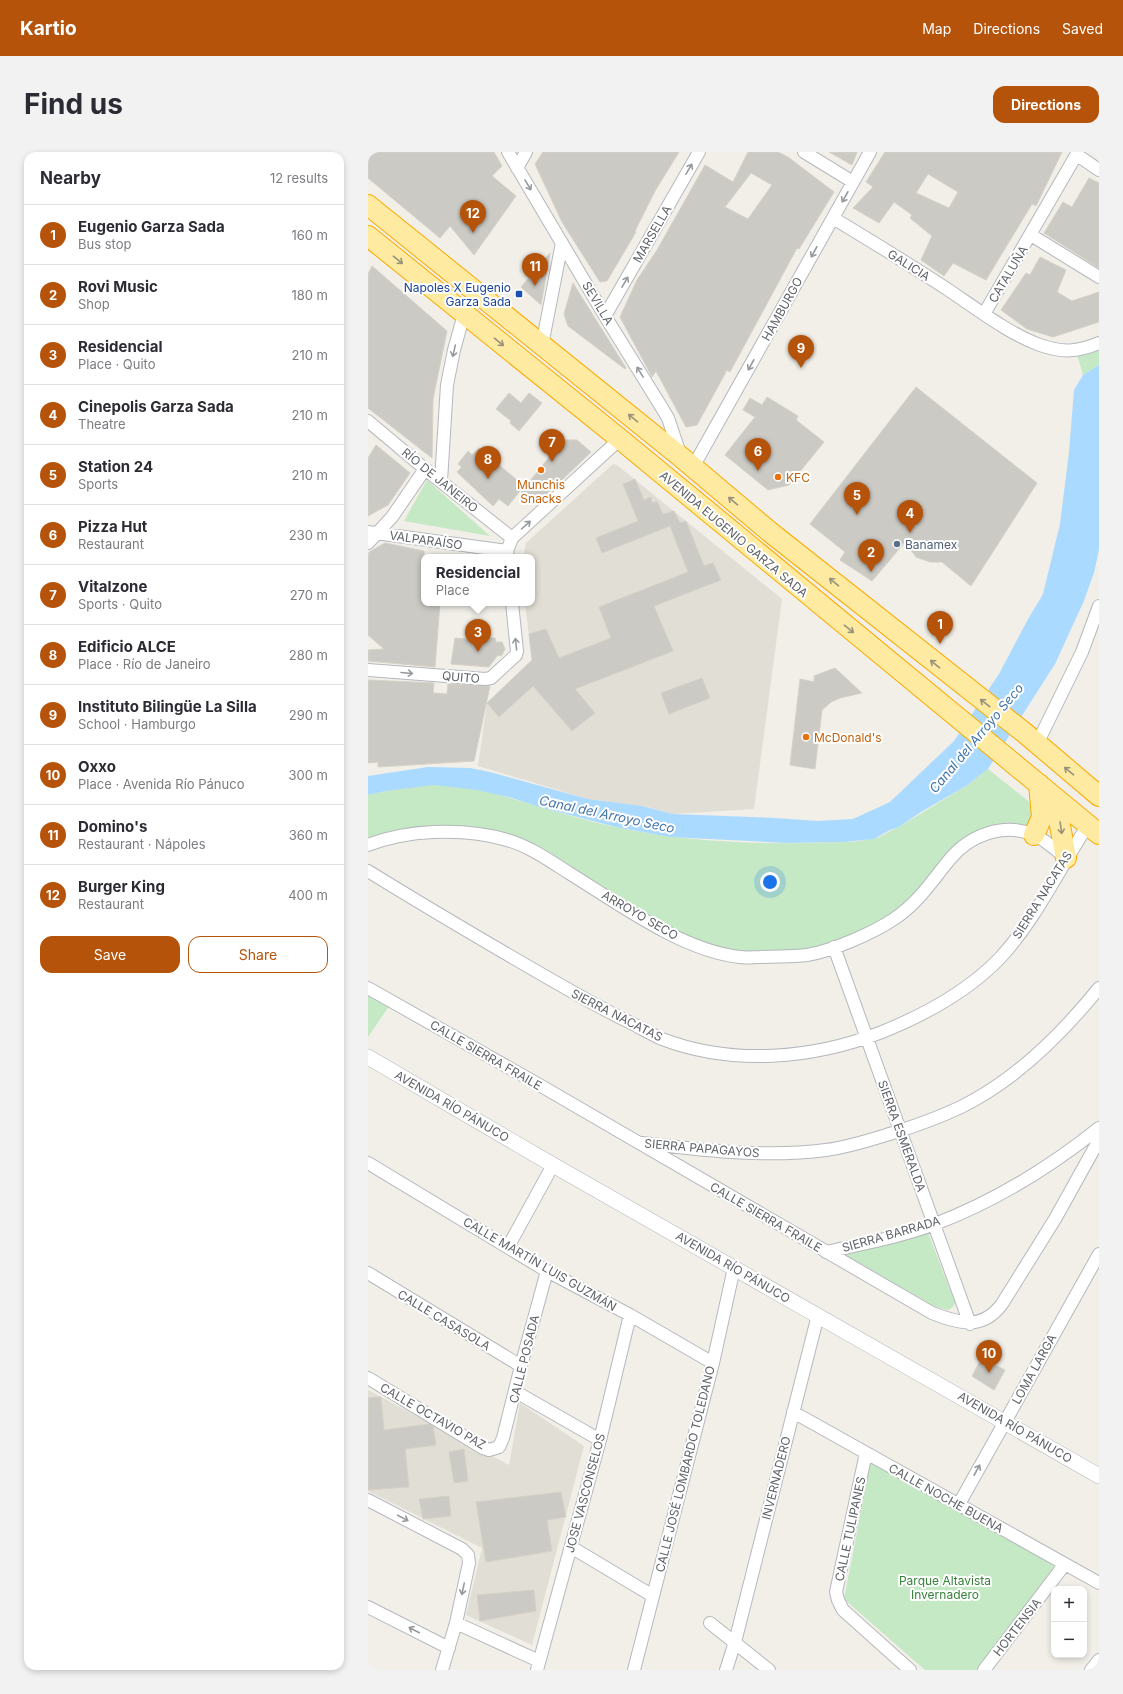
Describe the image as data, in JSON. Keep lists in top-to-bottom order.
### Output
{
  "streets": {
    "highway": ["AVENIDA EUGENIO GARZA SADA"],
    "street": [
      "MARSELLA",
      "GALICIA",
      "CATALUÑA",
      "SEVILLA",
      "HAMBURGO",
      "RÍO DE JANEIRO",
      "VALPARAÍSO",
      "QUITO",
      "SIERRA NACATAS",
      "ARROYO SECO",
      "CALLE SIERRA FRAILE",
      "AVENIDA RÍO PÁNUCO",
      "SIERRA ESMERALDA",
      "SIERRA PAPAGAYOS",
      "SIERRA BARRADA",
      "CALLE MARTÍN LUIS GUZMÁN",
      "CALLE CASASOLA",
      "CALLE POSADA",
      "LOMA LARGA",
      "CALLE OCTAVIO PAZ",
      "CALLE JOSÉ LOMBARDO TOLEDANO",
      "INVERNADERO",
      "JOSE VASCONSELOS",
      "CALLE NOCHE BUENA",
      "CALLE TULIPANES",
      "HORTENSIA"
    ]
  },
  "crossings": [
    ["MARSELLA", "SEVILLA"],
    ["GALICIA", "CATALUÑA"],
    ["GALICIA", "HAMBURGO"],
    ["SEVILLA", "HAMBURGO"],
    ["SEVILLA", "AVENIDA EUGENIO GARZA SADA"],
    ["HAMBURGO", "AVENIDA EUGENIO GARZA SADA"],
    ["AVENIDA EUGENIO GARZA SADA", "SIERRA NACATAS"],
    ["SIERRA NACATAS", "ARROYO SECO"],
    ["SIERRA NACATAS", "SIERRA ESMERALDA"],
    ["ARROYO SECO", "SIERRA ESMERALDA"],
    ["CALLE SIERRA FRAILE", "SIERRA ESMERALDA"],
    ["CALLE SIERRA FRAILE", "SIERRA PAPAGAYOS"],
    ["CALLE SIERRA FRAILE", "SIERRA BARRADA"],
    ["AVENIDA RÍO PÁNUCO", "LOMA LARGA"],
    ["AVENIDA RÍO PÁNUCO", "CALLE JOSÉ LOMBARDO TOLEDANO"],
    ["AVENIDA RÍO PÁNUCO", "INVERNADERO"],
    ["SIERRA ESMERALDA", "SIERRA PAPAGAYOS"],
    ["SIERRA ESMERALDA", "SIERRA BARRADA"],
    ["CALLE MARTÍN LUIS GUZMÁN", "CALLE POSADA"],
    ["CALLE MARTÍN LUIS GUZMÁN", "CALLE JOSÉ LOMBARDO TOLEDANO"],
    ["CALLE MARTÍN LUIS GUZMÁN", "JOSE VASCONSELOS"],
    ["CALLE CASASOLA", "CALLE POSADA"],
    ["CALLE POSADA", "CALLE OCTAVIO PAZ"],
    ["LOMA LARGA", "CALLE NOCHE BUENA"],
    ["INVERNADERO", "CALLE NOCHE BUENA"],
    ["CALLE NOCHE BUENA", "CALLE TULIPANES"],
    ["CALLE NOCHE BUENA", "HORTENSIA"]
  ],
  "one_way": ["MARSELLA", "HAMBURGO"],
  "water": ["Canal del Arroyo Seco"],
  "parks": ["Parque Altavista Invernadero"],
  "places": {
    "transit": ["Napoles X Eugenio Garza Sada"],
    "other": [
      "Munchis Snacks",
      "KFC",
      "Banamex",
      "McDonald's"
    ]
  },
  "page": {
    "header": "Kartio",
    "nav": ["Map", "Directions", "Saved"],
    "buttons": [
      "Directions",
      ["Save", "Share"]
    ],
    "title": "Find us",
    "heading": ["Nearby", "12 results"],
    "pins": [
      "12",
      "11",
      "9",
      "7",
      "6",
      "8",
      "5",
      "4",
      "2",
      "1",
      "3",
      "10"
    ],
    "list": [
      {
        "mark": "1",
        "name": "Eugenio Garza Sada",
        "note": "Bus stop",
        "value": "160 m"
      },
      {
        "mark": "2",
        "name": "Rovi Music",
        "note": "Shop",
        "value": "180 m"
      },
      {
        "mark": "3",
        "name": "Residencial",
        "note": "Place · Quito",
        "value": "210 m"
      },
      {
        "mark": "4",
        "name": "Cinepolis Garza Sada",
        "note": "Theatre",
        "value": "210 m"
      },
      {
        "mark": "5",
        "name": "Station 24",
        "note": "Sports",
        "value": "210 m"
      },
      {
        "mark": "6",
        "name": "Pizza Hut",
        "note": "Restaurant",
        "value": "230 m"
      },
      {
        "mark": "7",
        "name": "Vitalzone",
        "note": "Sports · Quito",
        "value": "270 m"
      },
      {
        "mark": "8",
        "name": "Edificio ALCE",
        "note": "Place · Río de Janeiro",
        "value": "280 m"
      },
      {
        "mark": "9",
        "name": "Instituto Bilingüe La Silla",
        "note": "School · Hamburgo",
        "value": "290 m"
      },
      {
        "mark": "10",
        "name": "Oxxo",
        "note": "Place · Avenida Río Pánuco",
        "value": "300 m"
      },
      {
        "mark": "11",
        "name": "Domino's",
        "note": "Restaurant · Nápoles",
        "value": "360 m"
      },
      {
        "mark": "12",
        "name": "Burger King",
        "note": "Restaurant",
        "value": "400 m"
      }
    ],
    "popup": ["Residencial", "Place"],
    "map_buttons": ["+", "−"]
  }
}
